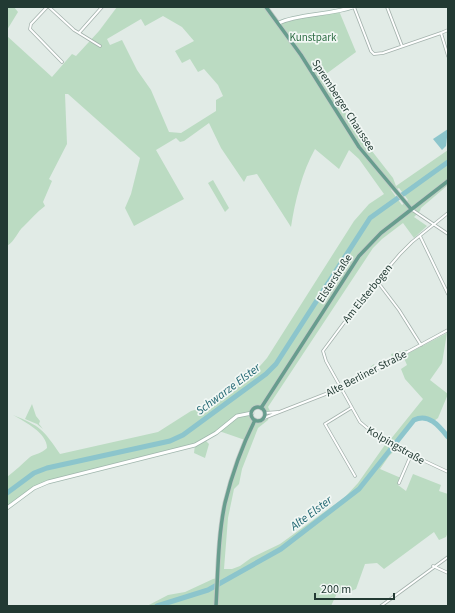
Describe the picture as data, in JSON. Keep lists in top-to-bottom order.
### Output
{
  "streets": {
    "main road": ["Spremberger Chaussee", "Elsterstraße"],
    "street": ["Am Elsterbogen", "Alte Berliner Straße", "Kolpingstraße"]
  },
  "crossings": [
    ["Spremberger Chaussee", "Elsterstraße"],
    ["Elsterstraße", "Alte Berliner Straße"],
    ["Am Elsterbogen", "Alte Berliner Straße"],
    ["Am Elsterbogen", "Kolpingstraße"],
    ["Alte Berliner Straße", "Kolpingstraße"]
  ],
  "water": ["Schwarze Elster", "Alte Elster"],
  "parks": ["Kunstpark"],
  "scale_bar": "200 m"
}
